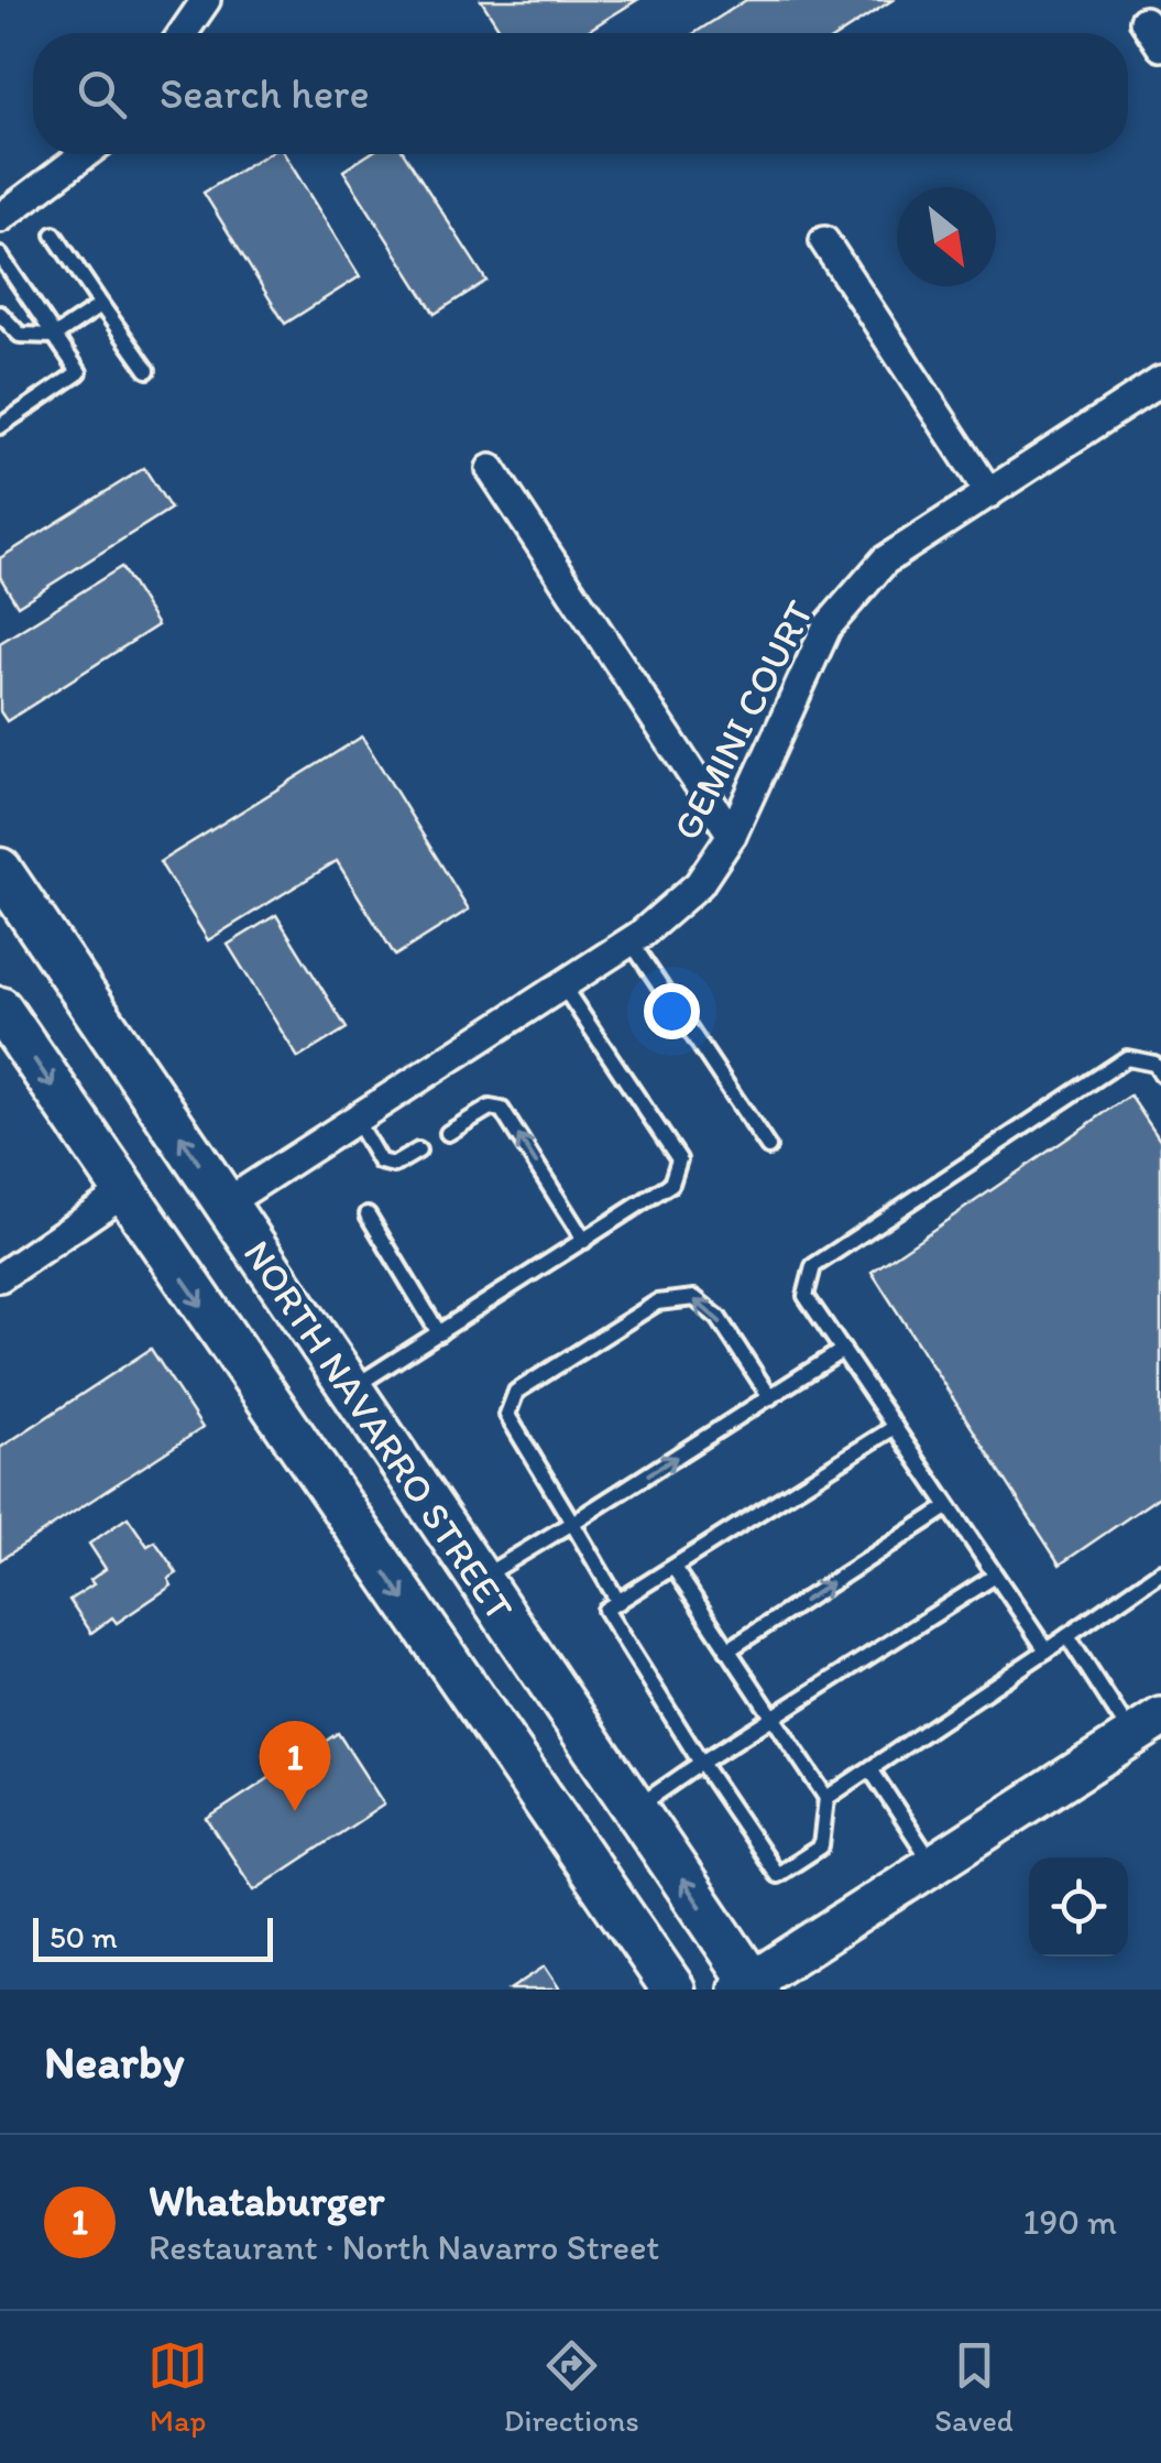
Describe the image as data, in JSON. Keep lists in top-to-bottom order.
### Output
{
  "streets": {
    "main road": ["NORTH NAVARRO STREET"],
    "street": ["GEMINI COURT"]
  },
  "crossings": [
    ["GEMINI COURT", "NORTH NAVARRO STREET"]
  ],
  "scale_bar": "50 m",
  "north": "bottom right",
  "page": {
    "search": "Search here",
    "pins": "1",
    "scale": "50 m",
    "heading": "Nearby",
    "list": [
      {
        "mark": "1",
        "name": "Whataburger",
        "note": "Restaurant · North Navarro Street",
        "value": "190 m"
      }
    ],
    "nav": ["Map", "Directions", "Saved"]
  }
}
